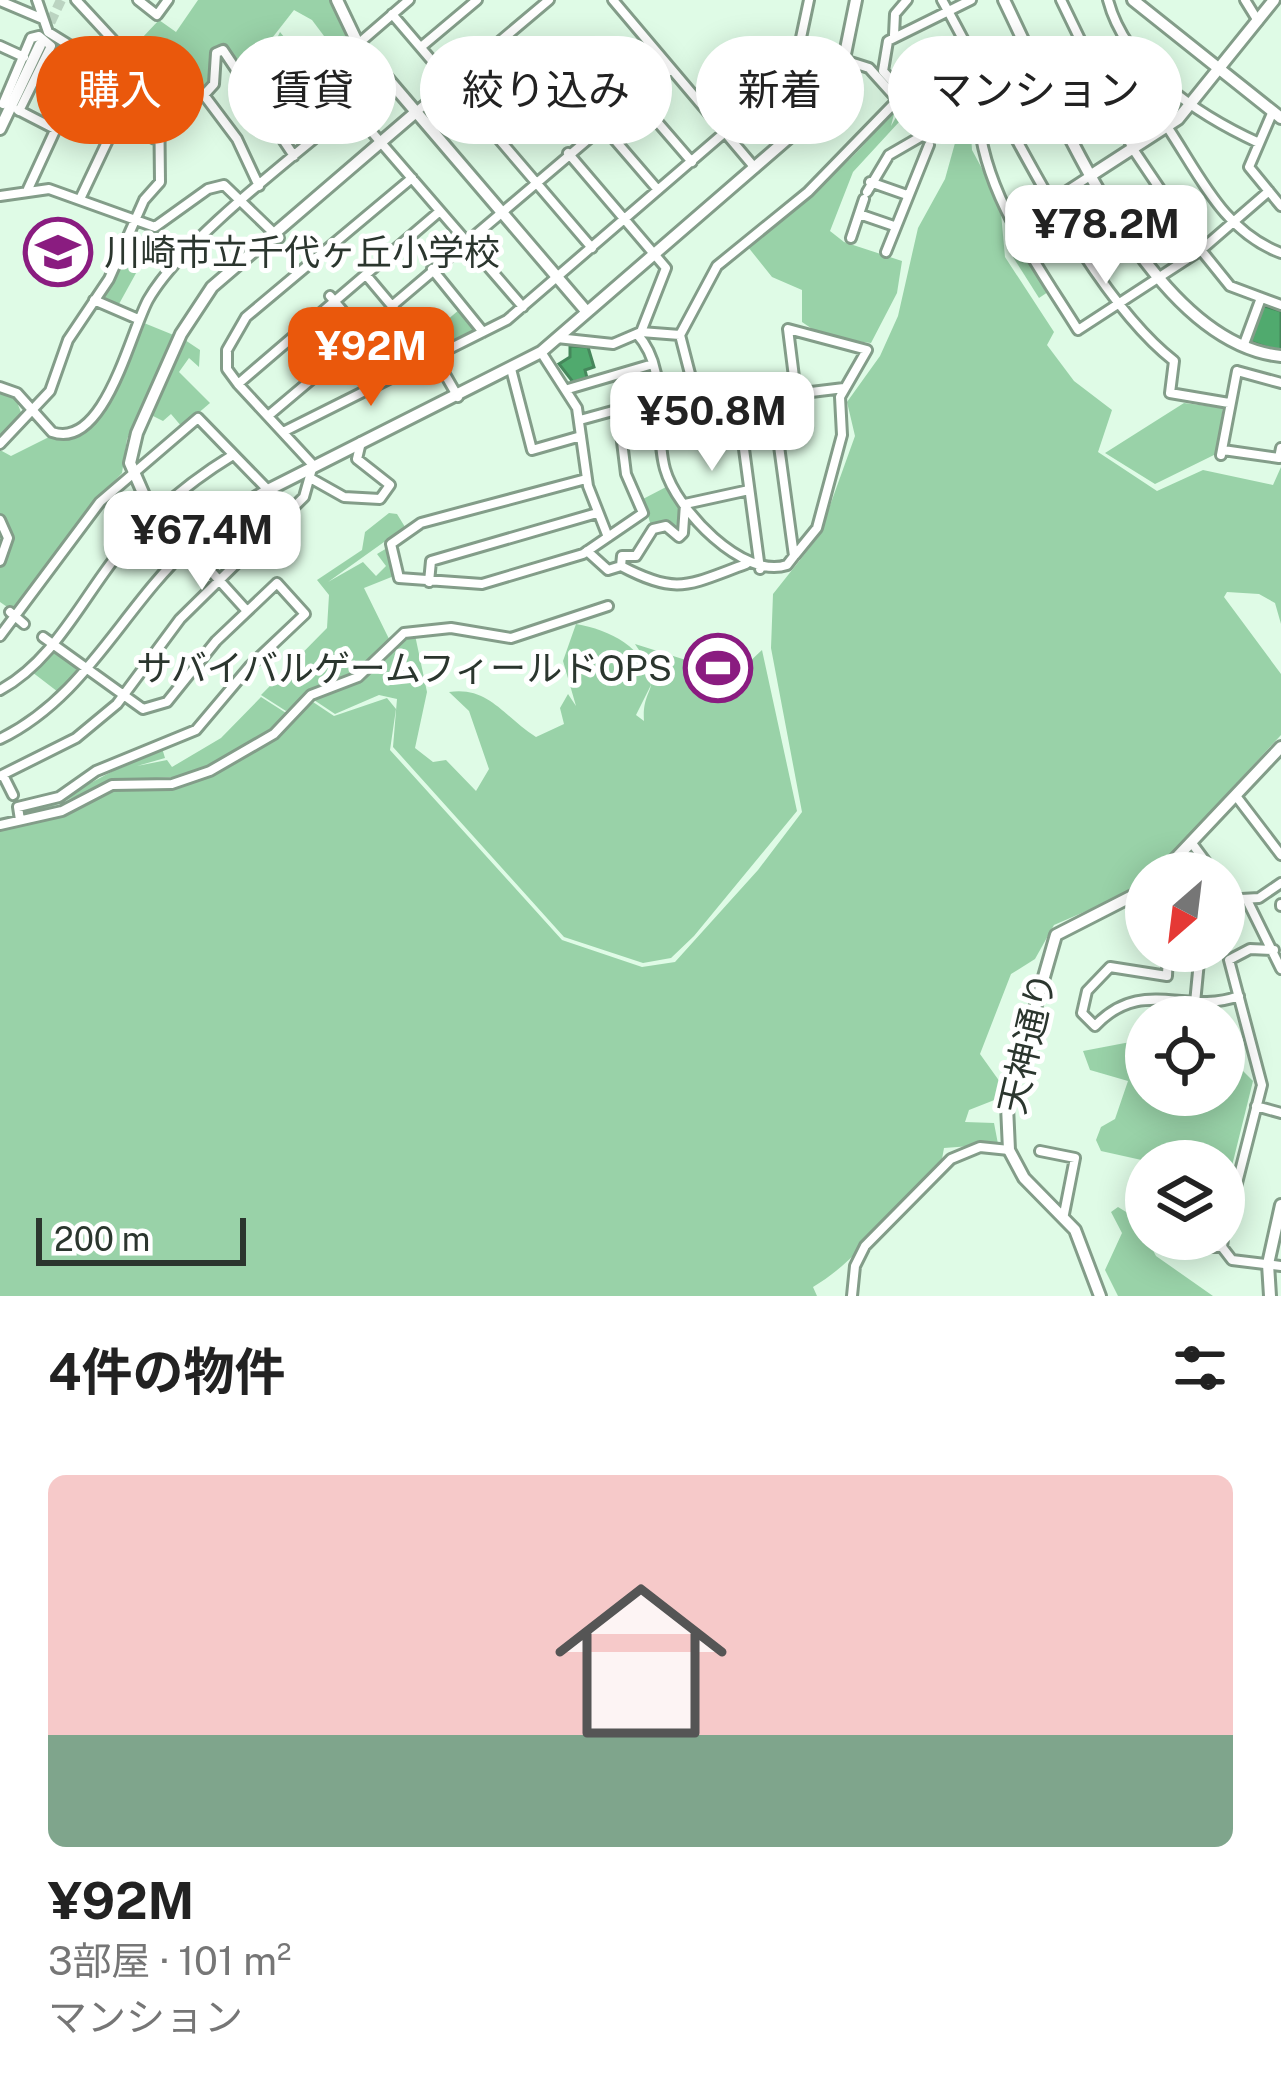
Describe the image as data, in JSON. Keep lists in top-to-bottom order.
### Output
{
  "streets": {
    "street": ["天神通り"]
  },
  "places": {
    "school or university": ["川崎市立千代ヶ丘小学校"],
    "sports": ["サバイバルゲームフィールドOPS"]
  },
  "scale_bar": "200 m",
  "north": "bottom left",
  "page": {
    "chip": [
      "購入",
      "賃貸",
      "絞り込み",
      "新着",
      "マンション"
    ],
    "price": [
      "¥78.2M",
      "¥92M",
      "¥50.8M",
      "¥67.4M"
    ],
    "scale": "200 m",
    "heading": "4件の物件",
    "list": [
      {
        "name": "¥92M",
        "note": "3部屋 · 101 m² · マンション"
      }
    ]
  }
}
